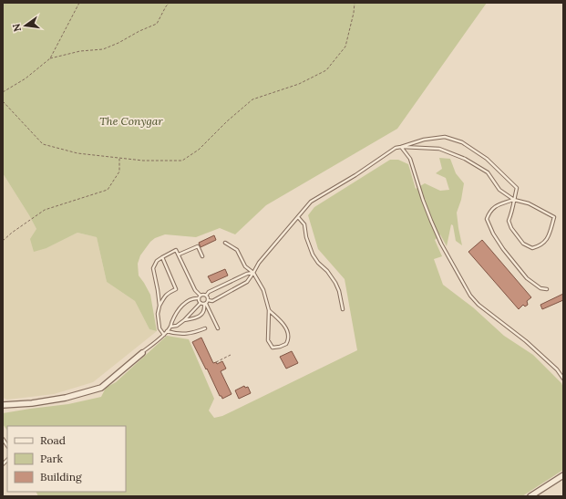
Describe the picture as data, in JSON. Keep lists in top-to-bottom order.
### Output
{
  "parks": ["The Conygar"],
  "legend": ["Road", "Park", "Building"],
  "north": "left"
}
